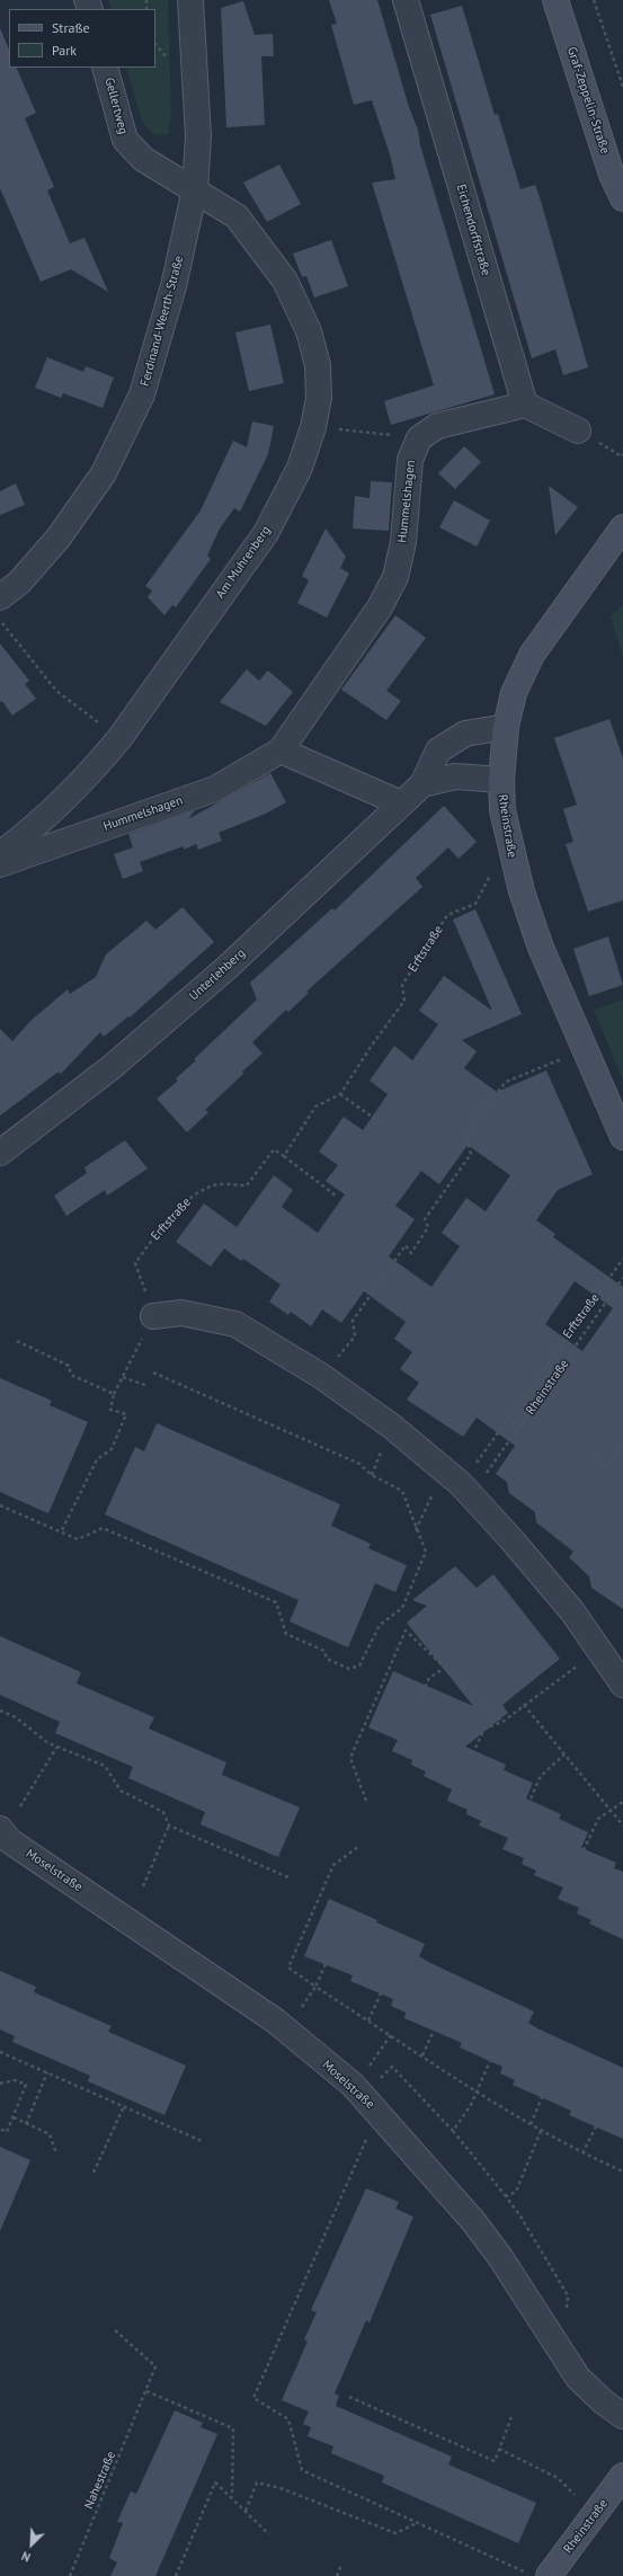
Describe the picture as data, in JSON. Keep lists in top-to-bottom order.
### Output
{
  "streets": {
    "street": [
      "Graf-Zeppelin-Straße",
      "Gellertweg",
      "Eichendorffstraße",
      "Ferdinand-Weerth-Straße",
      "Hummelshagen",
      "Am Muhrenberg",
      "Rheinstraße",
      "Unterlehberg",
      "Moselstraße"
    ],
    "path": ["Erftstraße", "Nahestraße"]
  },
  "crossings": [
    ["Gellertweg", "Ferdinand-Weerth-Straße"],
    ["Gellertweg", "Am Muhrenberg"],
    ["Eichendorffstraße", "Hummelshagen"],
    ["Ferdinand-Weerth-Straße", "Am Muhrenberg"],
    ["Rheinstraße", "Erftstraße"],
    ["Rheinstraße", "Unterlehberg"]
  ],
  "legend": ["Straße", "Park"],
  "north": "bottom left"
}
